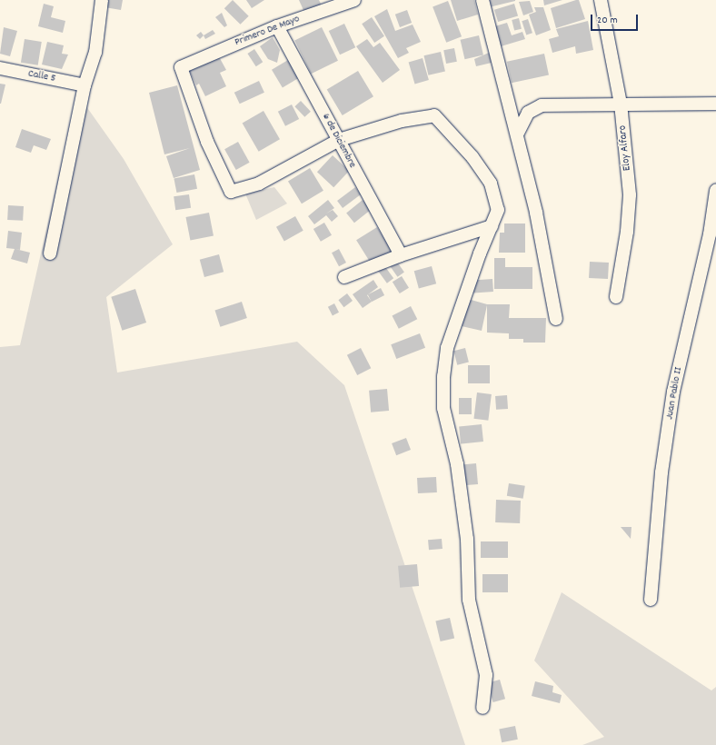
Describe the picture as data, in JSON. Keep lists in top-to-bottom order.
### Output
{
  "streets": {
    "street": [
      "Primero De Mayo",
      "Calle 5",
      "6 de Diciembre",
      "Eloy Alfaro",
      "Juan Pablo II"
    ]
  },
  "crossings": [
    ["Primero De Mayo", "6 de Diciembre"]
  ],
  "scale_bar": "20 m"
}
